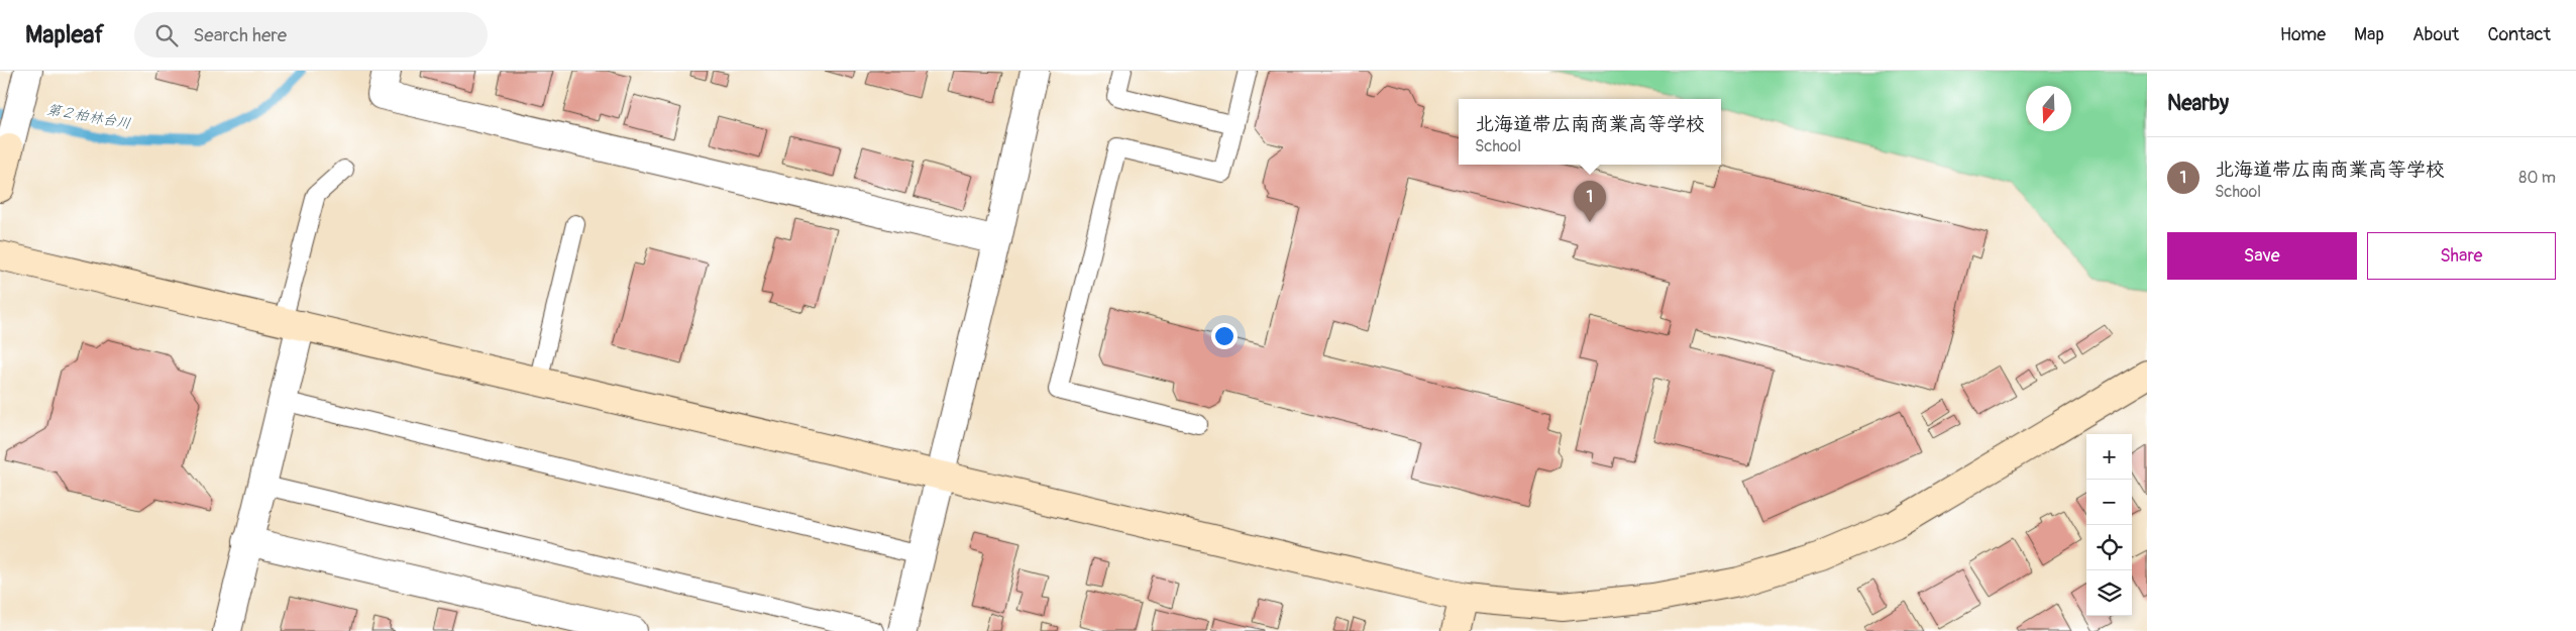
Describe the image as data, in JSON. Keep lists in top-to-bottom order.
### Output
{
  "water": ["第２柏林台川"],
  "north": "bottom",
  "page": {
    "header": "Mapleaf",
    "search": "Search here",
    "nav": [
      "Home",
      "Map",
      "About",
      "Contact"
    ],
    "heading": "Nearby",
    "popup": ["北海道帯広南商業高等学校", "School"],
    "list": [
      {
        "mark": "1",
        "name": "北海道帯広南商業高等学校",
        "note": "School",
        "value": "80 m"
      }
    ],
    "pins": "1",
    "buttons": ["Save", "Share"],
    "map_buttons": ["+", "−"]
  }
}
